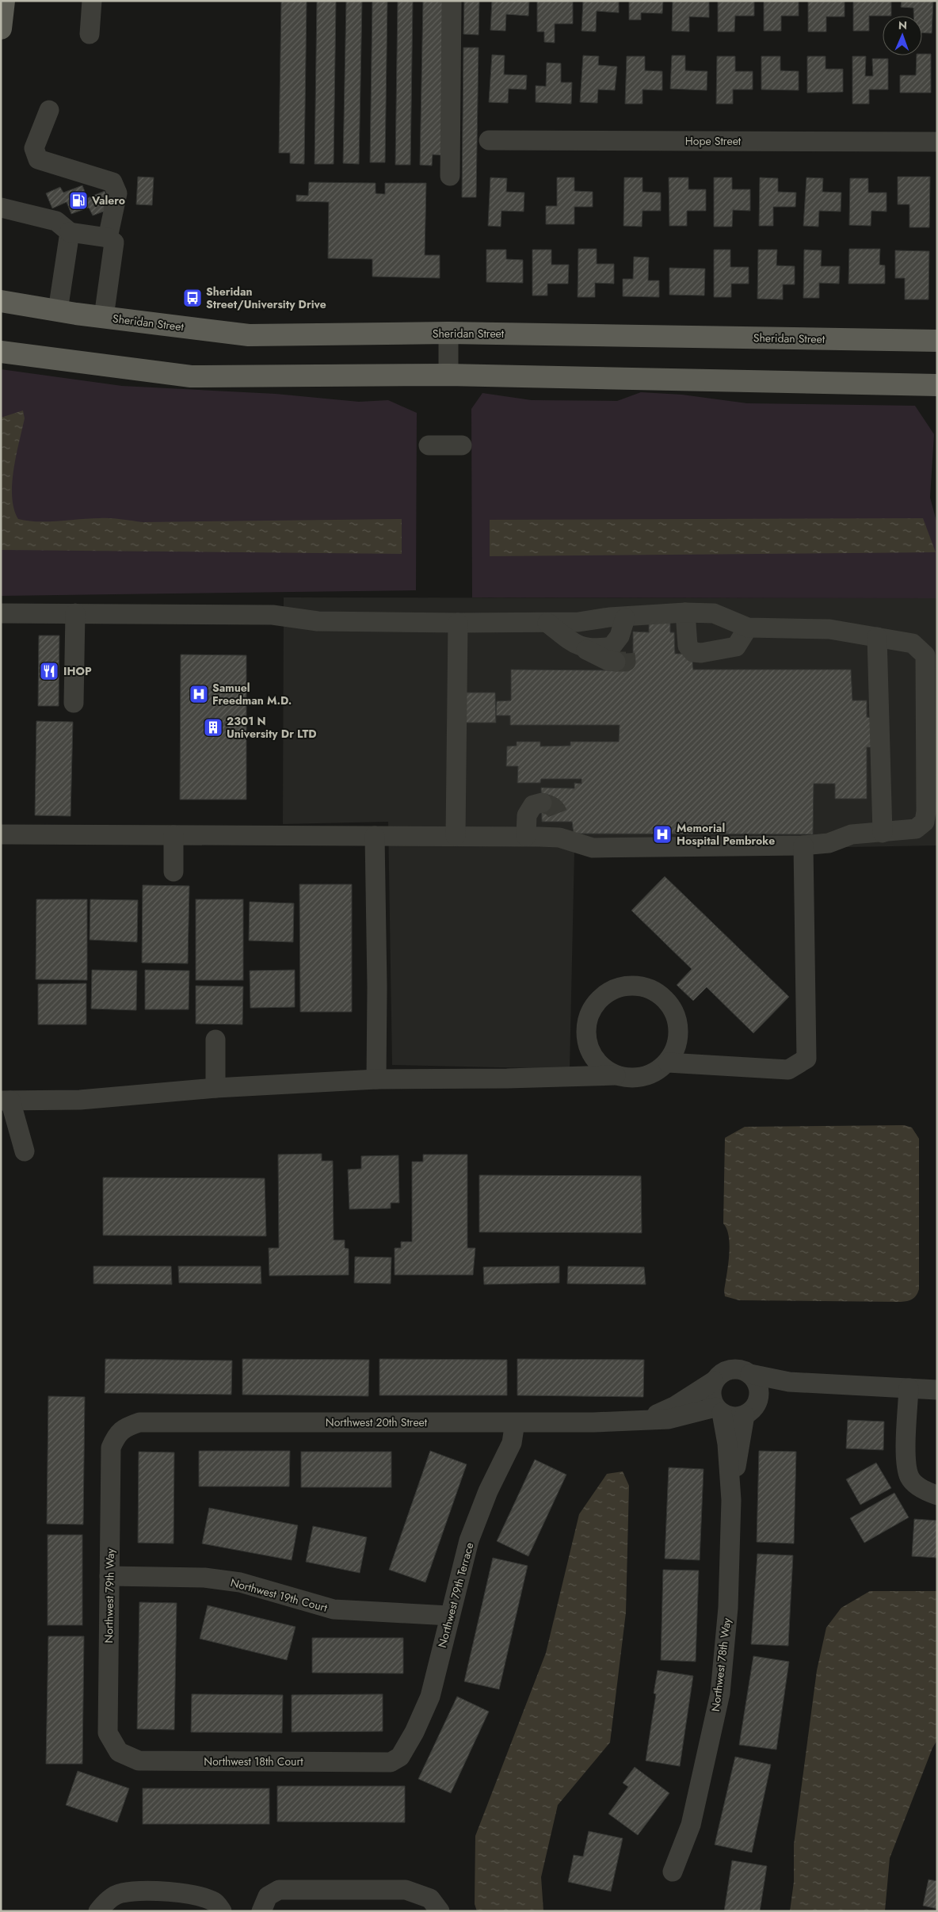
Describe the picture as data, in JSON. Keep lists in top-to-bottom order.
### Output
{
  "streets": {
    "main road": ["Sheridan Street"],
    "street": [
      "Hope Street",
      "Northwest 20th Street",
      "Northwest 19th Court",
      "Northwest 79th Terrace",
      "Northwest 79th Way",
      "Northwest 78th Way",
      "Northwest 18th Court"
    ]
  },
  "crossings": [
    ["Northwest 20th Street", "Northwest 79th Terrace"],
    ["Northwest 20th Street", "Northwest 79th Way"],
    ["Northwest 20th Street", "Northwest 78th Way"],
    ["Northwest 19th Court", "Northwest 79th Terrace"],
    ["Northwest 19th Court", "Northwest 79th Way"],
    ["Northwest 79th Terrace", "Northwest 18th Court"],
    ["Northwest 79th Way", "Northwest 18th Court"]
  ],
  "places": {
    "fuel station": ["Valero"],
    "bus stop": ["Sheridan Street/University Drive"],
    "restaurant": ["IHOP"],
    "hospital": ["Samuel Freedman M.D.", "Memorial Hospital Pembroke"],
    "building": ["2301 N University Dr LTD"]
  },
  "north": "top"
}
